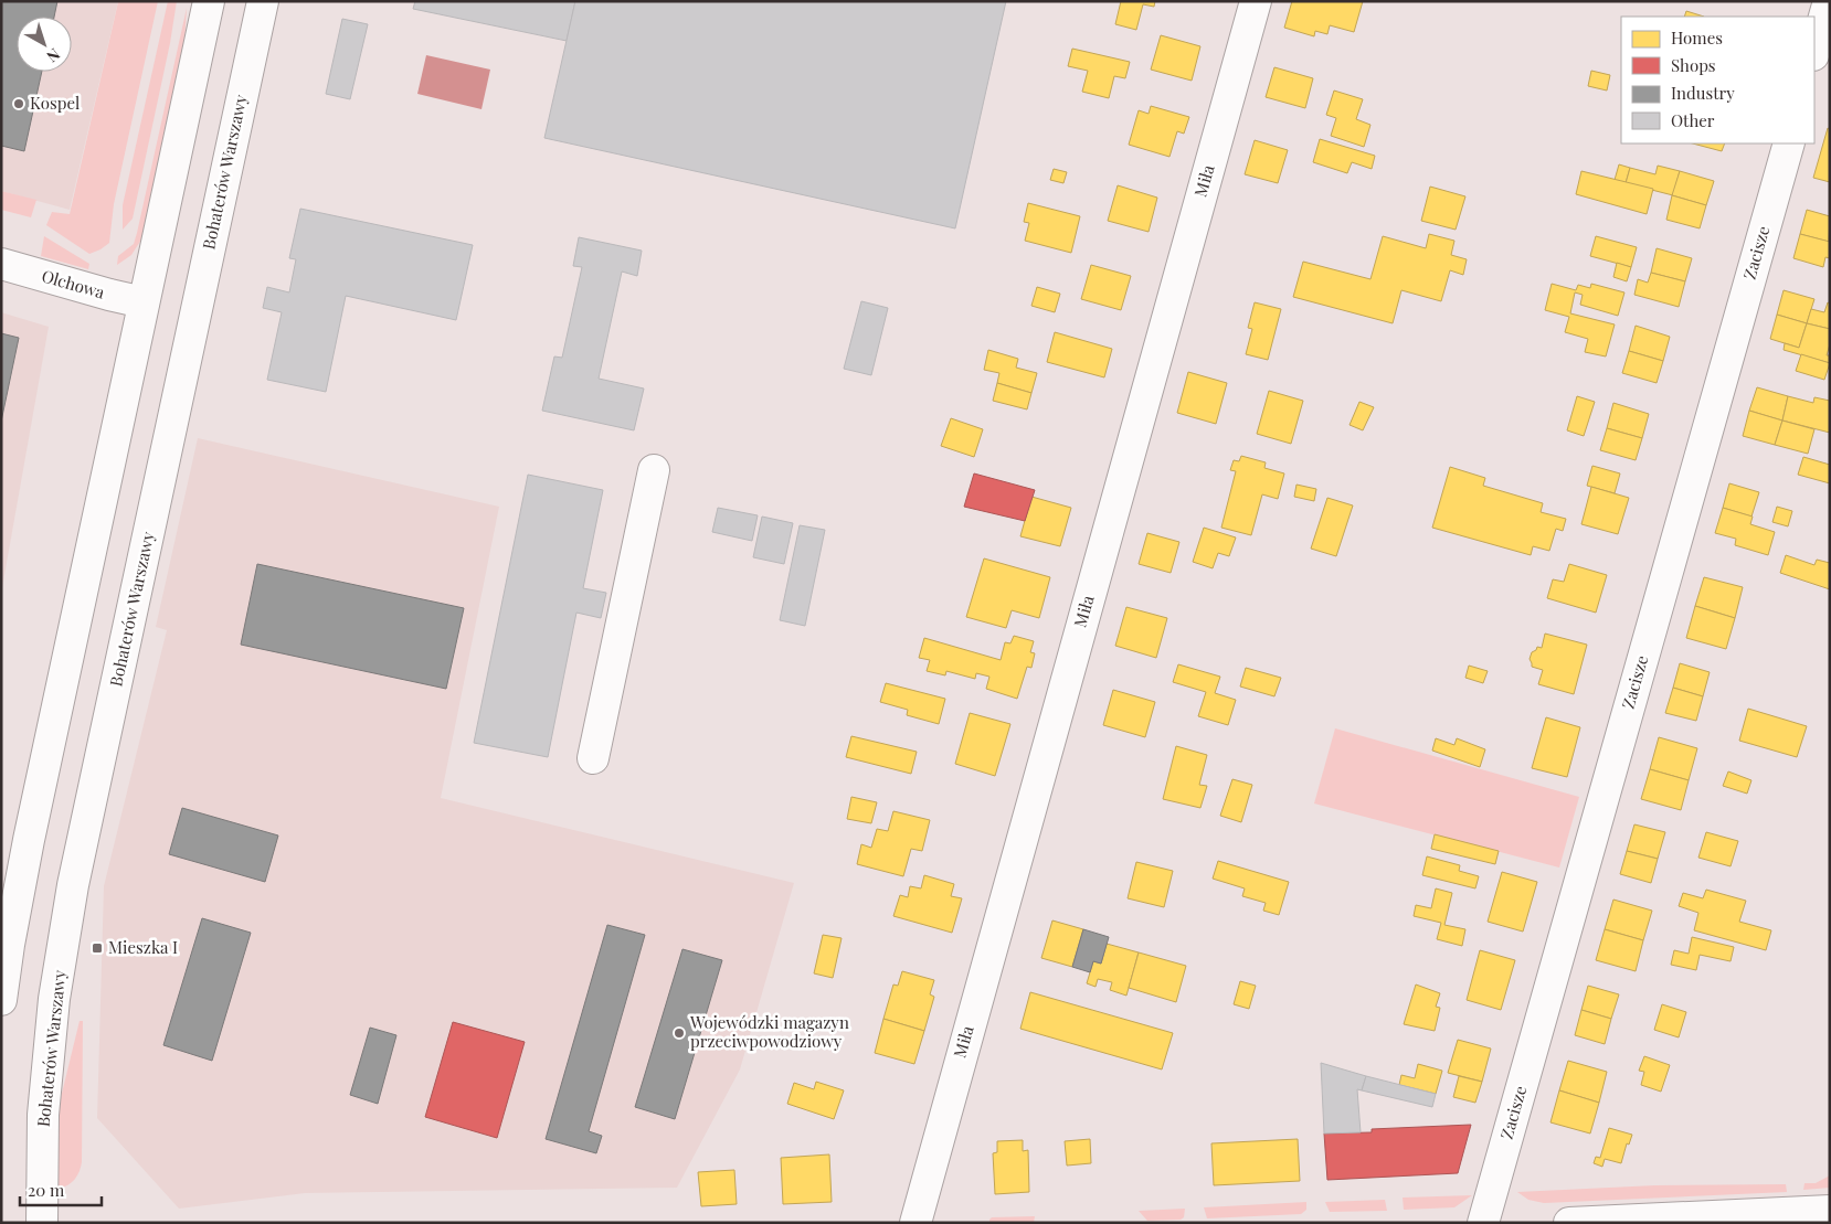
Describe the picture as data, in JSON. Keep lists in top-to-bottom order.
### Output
{
  "streets": {
    "street": [
      "Bohaterów Warszawy",
      "Miła",
      "Zacisze",
      "Olchowa"
    ]
  },
  "places": {
    "other": ["Kospel", "Wojewódzki magazyn przeciwpowodziowy"],
    "transit": ["Mieszka I"]
  },
  "legend": [
    "Homes",
    "Shops",
    "Industry",
    "Other"
  ],
  "scale_bar": "20 m",
  "north": "bottom right"
}
